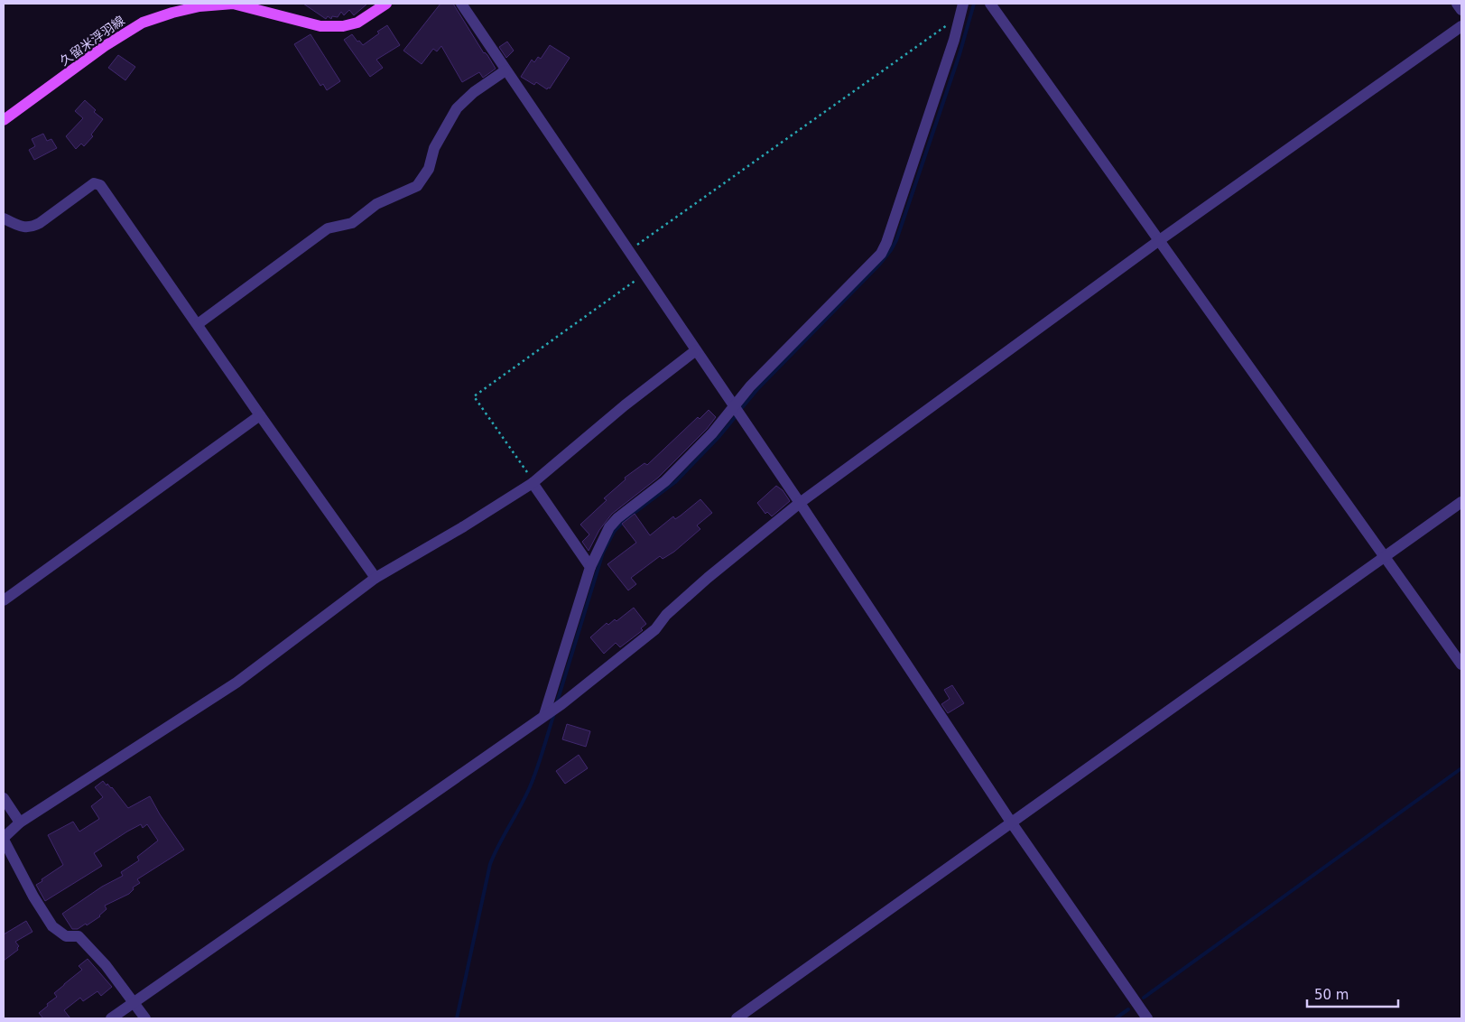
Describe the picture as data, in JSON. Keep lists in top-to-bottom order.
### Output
{
  "streets": {
    "main road": ["久留米浮羽線"]
  },
  "scale_bar": "50 m"
}
